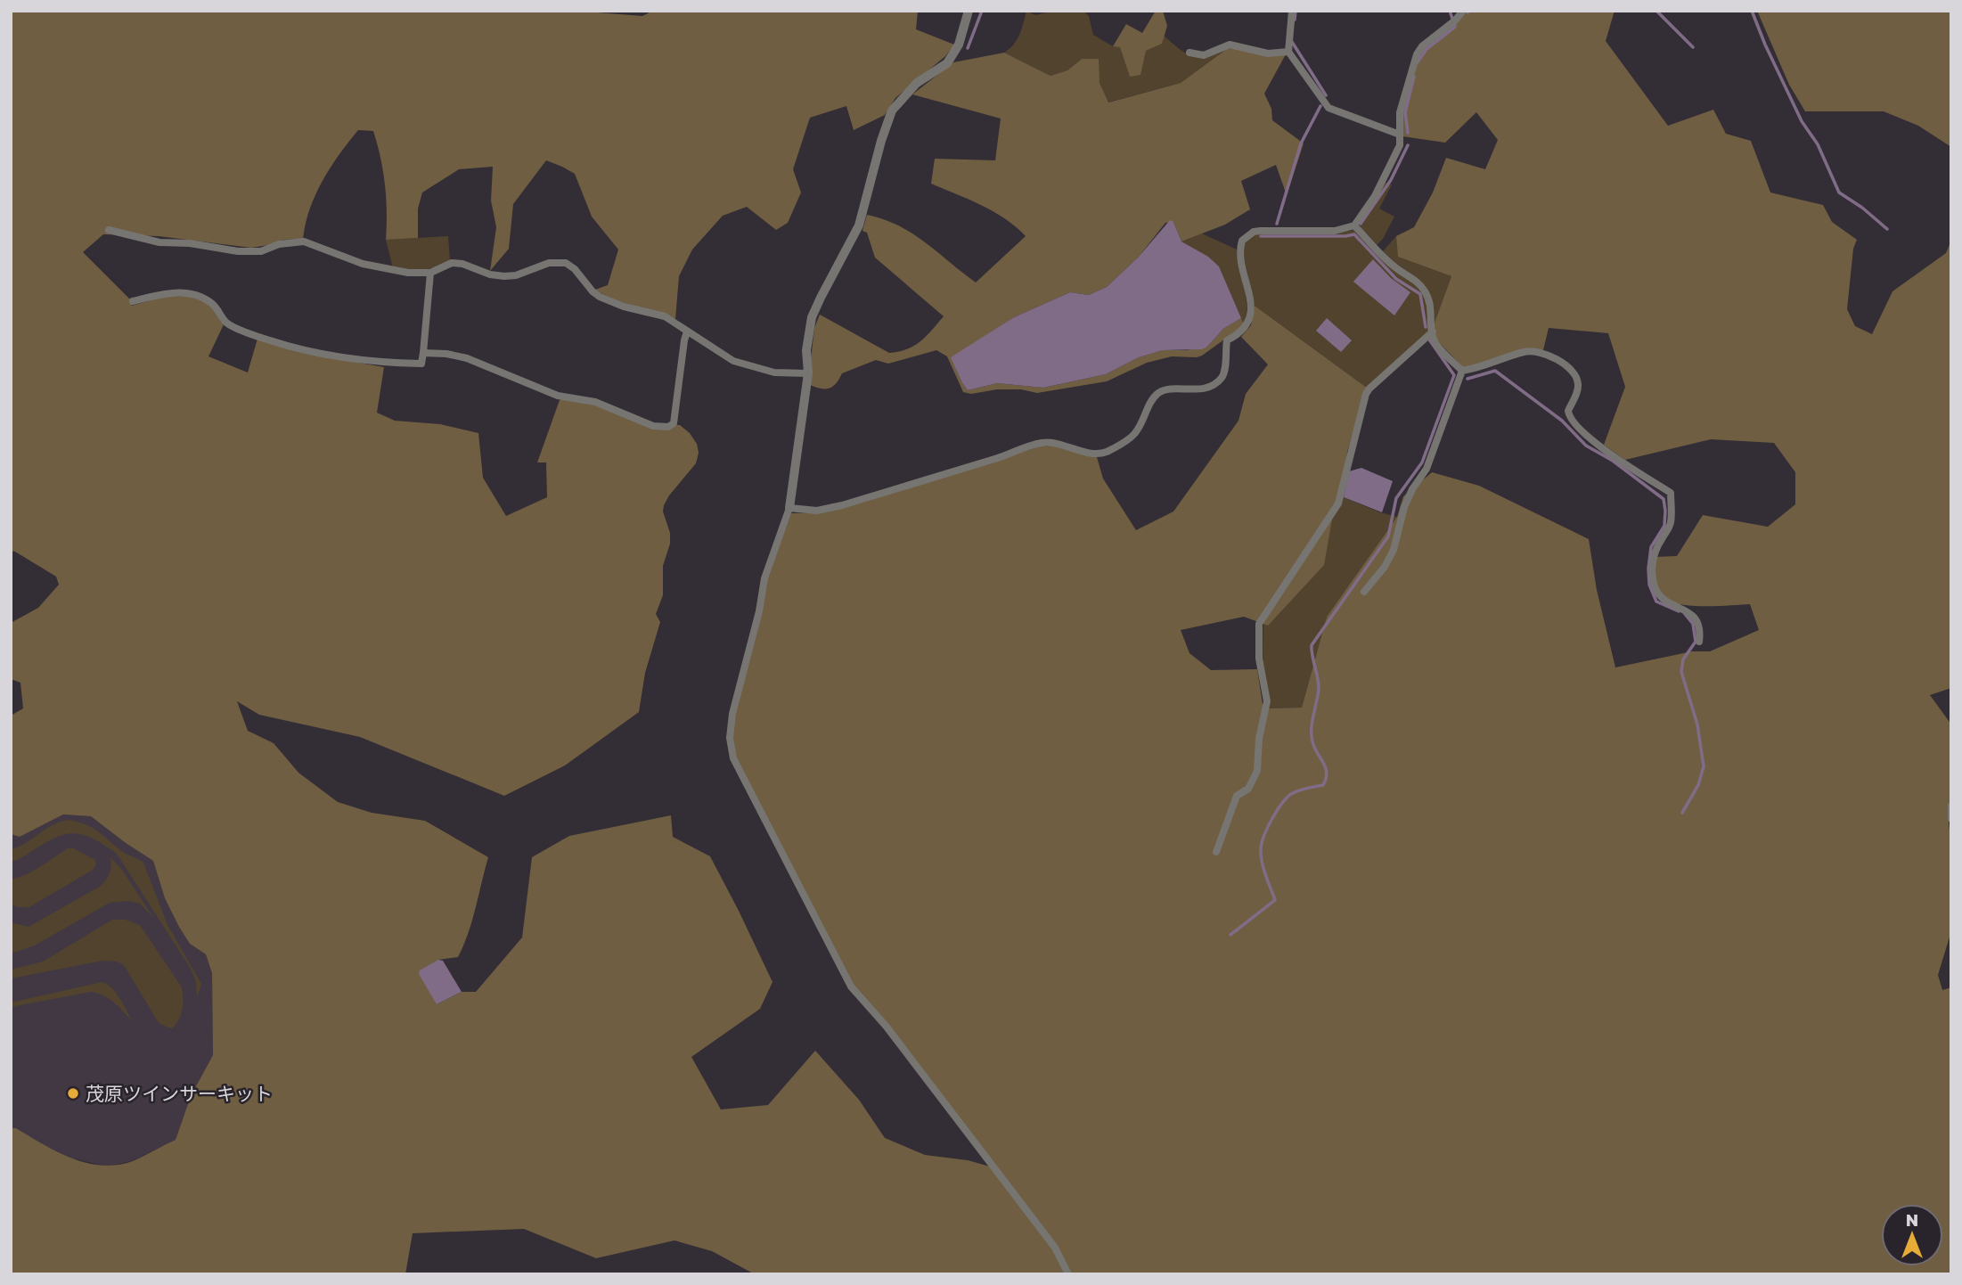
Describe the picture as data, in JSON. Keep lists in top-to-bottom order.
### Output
{
  "places": ["茂原ツインサーキット"],
  "north": "top"
}
